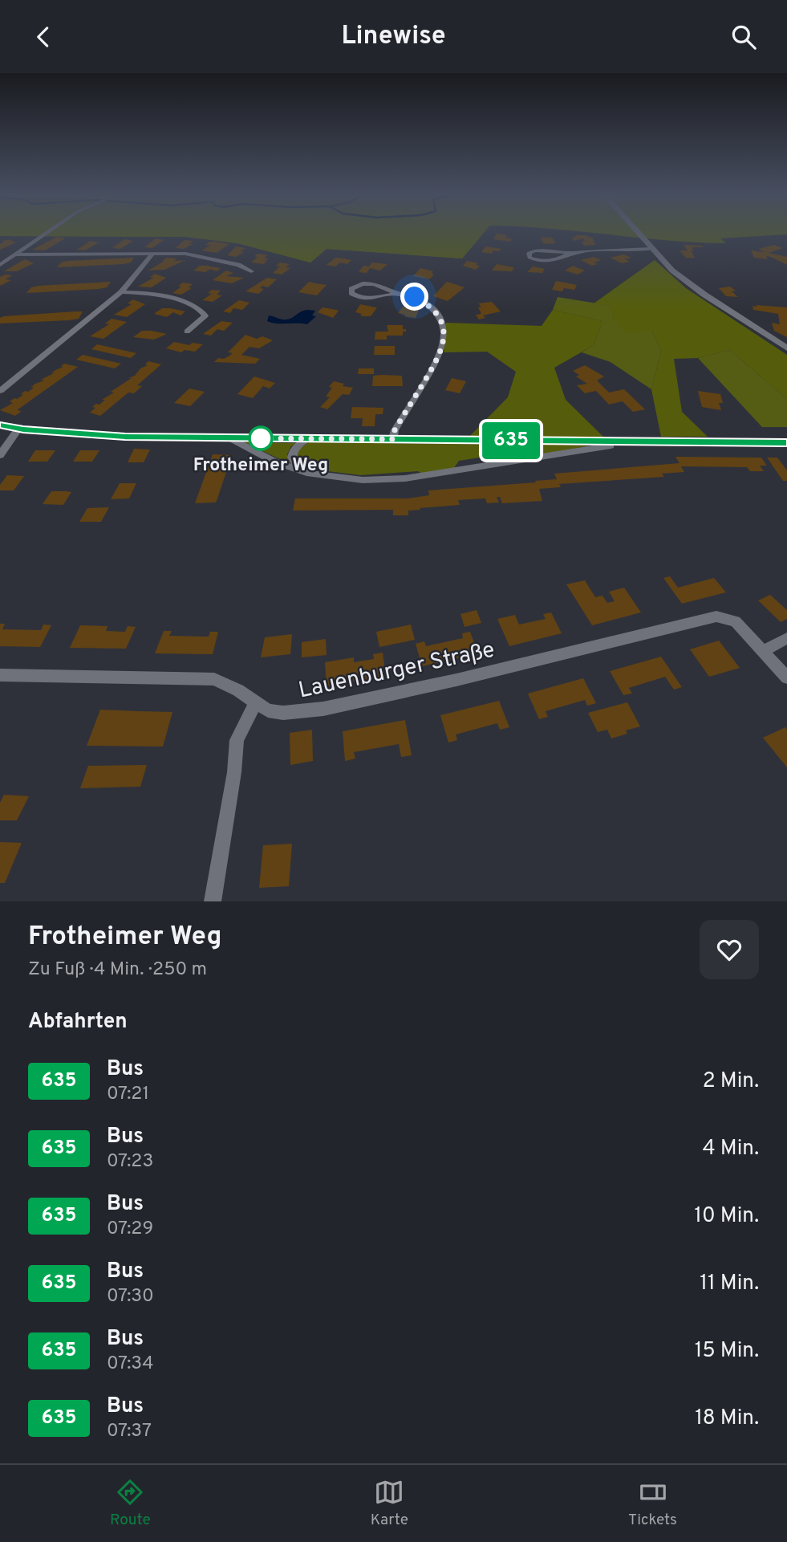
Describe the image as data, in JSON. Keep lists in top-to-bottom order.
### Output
{
  "streets": {
    "street": ["Lauenburger Straße"]
  },
  "places": ["Frotheimer Weg"],
  "lines": ["bus line 635"],
  "page": {
    "header": "Linewise",
    "on_map": "635",
    "heading": [
      ["Frotheimer Weg", "Zu Fuß · 4 Min. · 250 m"],
      "Abfahrten"
    ],
    "list": [
      {
        "mark": "635",
        "name": "Bus",
        "note": "07:21",
        "value": "2 Min."
      },
      {
        "mark": "635",
        "name": "Bus",
        "note": "07:23",
        "value": "4 Min."
      },
      {
        "mark": "635",
        "name": "Bus",
        "note": "07:29",
        "value": "10 Min."
      },
      {
        "mark": "635",
        "name": "Bus",
        "note": "07:30",
        "value": "11 Min."
      },
      {
        "mark": "635",
        "name": "Bus",
        "note": "07:34",
        "value": "15 Min."
      },
      {
        "mark": "635",
        "name": "Bus",
        "note": "07:37",
        "value": "18 Min."
      }
    ],
    "tabs": ["Route", "Karte", "Tickets"]
  }
}
